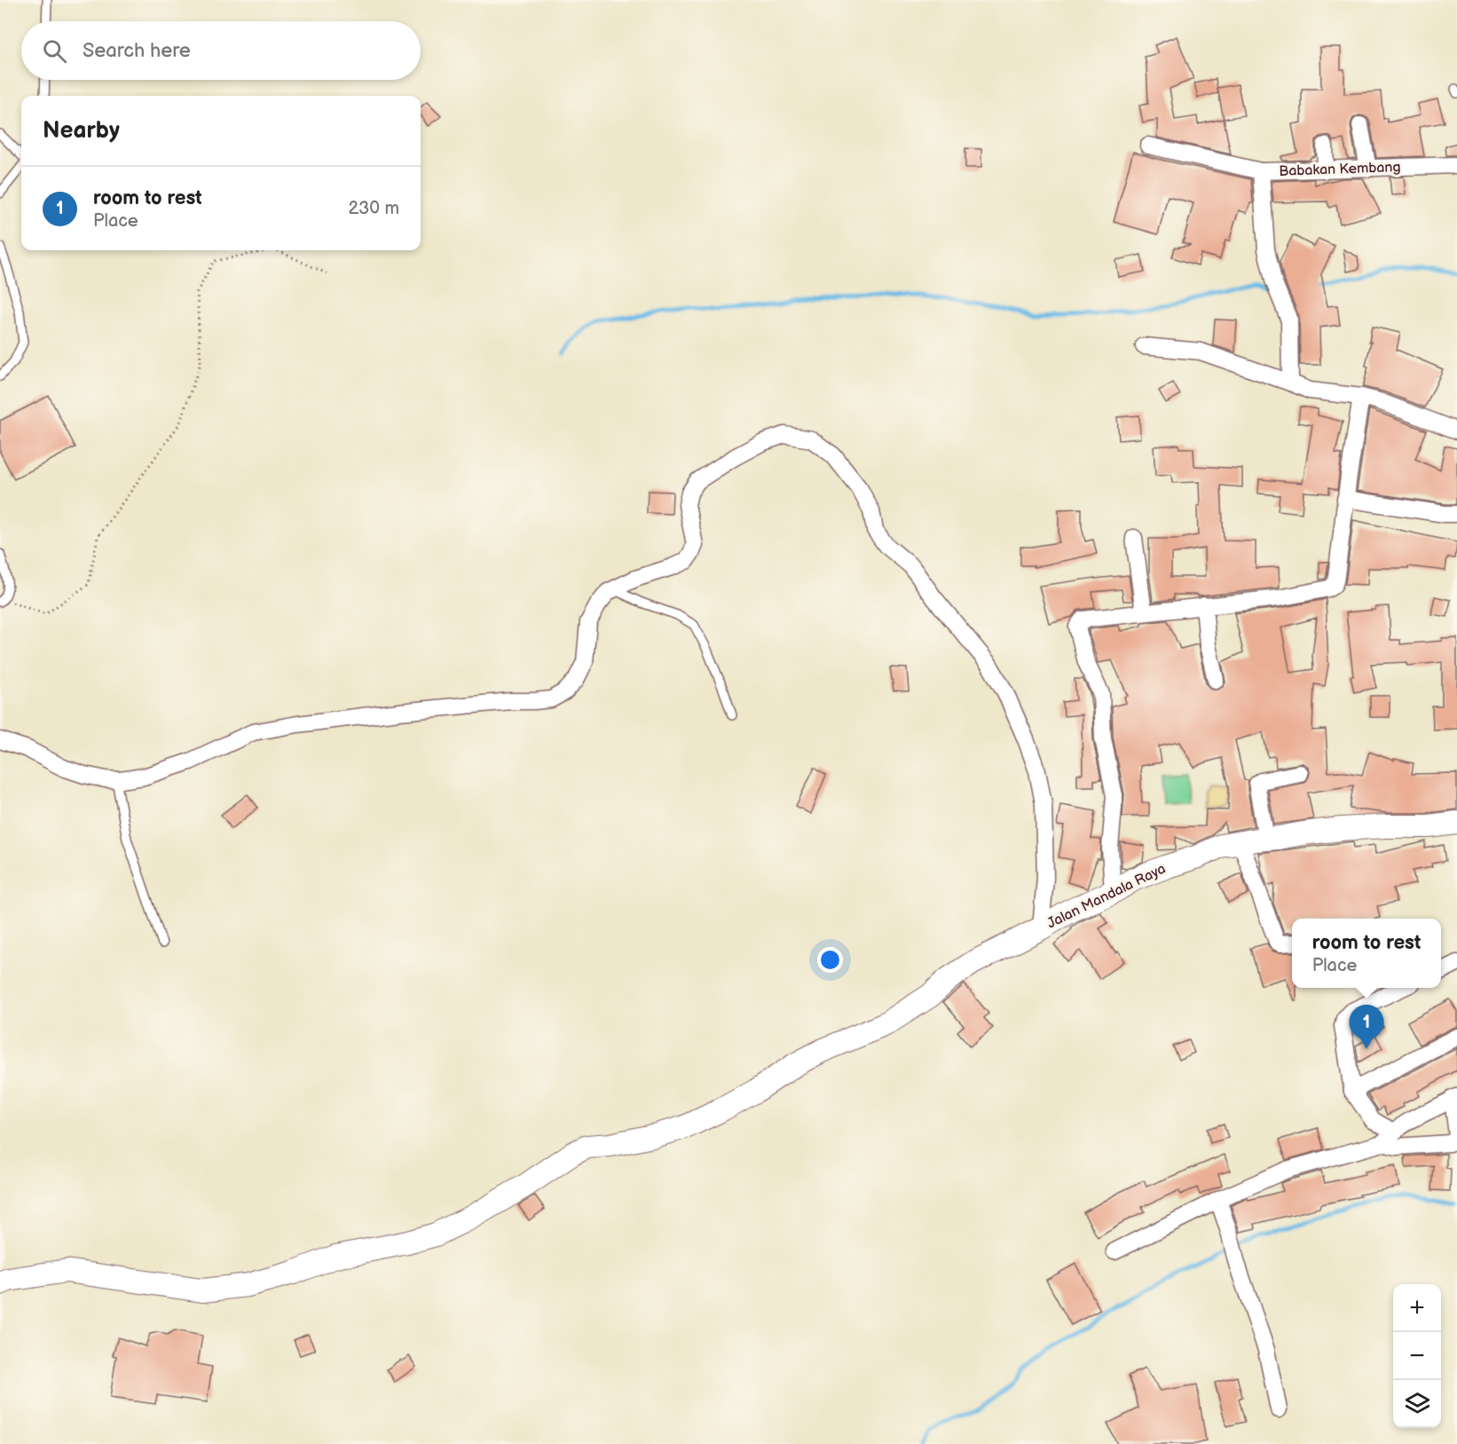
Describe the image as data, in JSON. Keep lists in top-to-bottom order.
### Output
{
  "streets": {
    "street": ["Babakan Kembang", "Jalan Mandala Raya"]
  },
  "page": {
    "search": "Search here",
    "heading": "Nearby",
    "list": [
      {
        "mark": "1",
        "name": "room to rest",
        "note": "Place",
        "value": "230 m"
      }
    ],
    "popup": ["room to rest", "Place"],
    "pins": "1",
    "map_buttons": ["+", "−"]
  }
}
